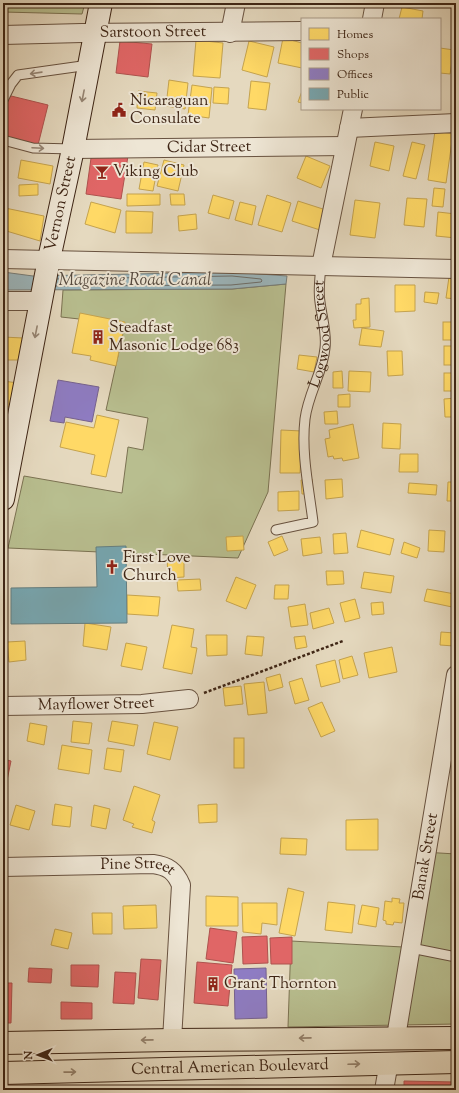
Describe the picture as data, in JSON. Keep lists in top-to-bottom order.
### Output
{
  "streets": {
    "main road": ["Vernon Street", "Central American Boulevard"],
    "street": [
      "Sarstoon Street",
      "Cidar Street",
      "Logwood Street",
      "Mayflower Street",
      "Banak Street",
      "Pine Street"
    ]
  },
  "crossings": [
    ["Sarstoon Street", "Vernon Street"],
    ["Cidar Street", "Vernon Street"],
    ["Cidar Street", "Logwood Street"],
    ["Banak Street", "Central American Boulevard"],
    ["Pine Street", "Central American Boulevard"]
  ],
  "one_way": ["Vernon Street"],
  "water": ["Magazine Road Canal"],
  "places": {
    "public building": ["Nicaraguan Consulate"],
    "bar": ["Viking Club"],
    "building": ["Steadfast Masonic Lodge 683", "Grant Thornton"],
    "church": ["First Love Church"]
  },
  "legend": [
    "Homes",
    "Shops",
    "Offices",
    "Public"
  ],
  "north": "left"
}
